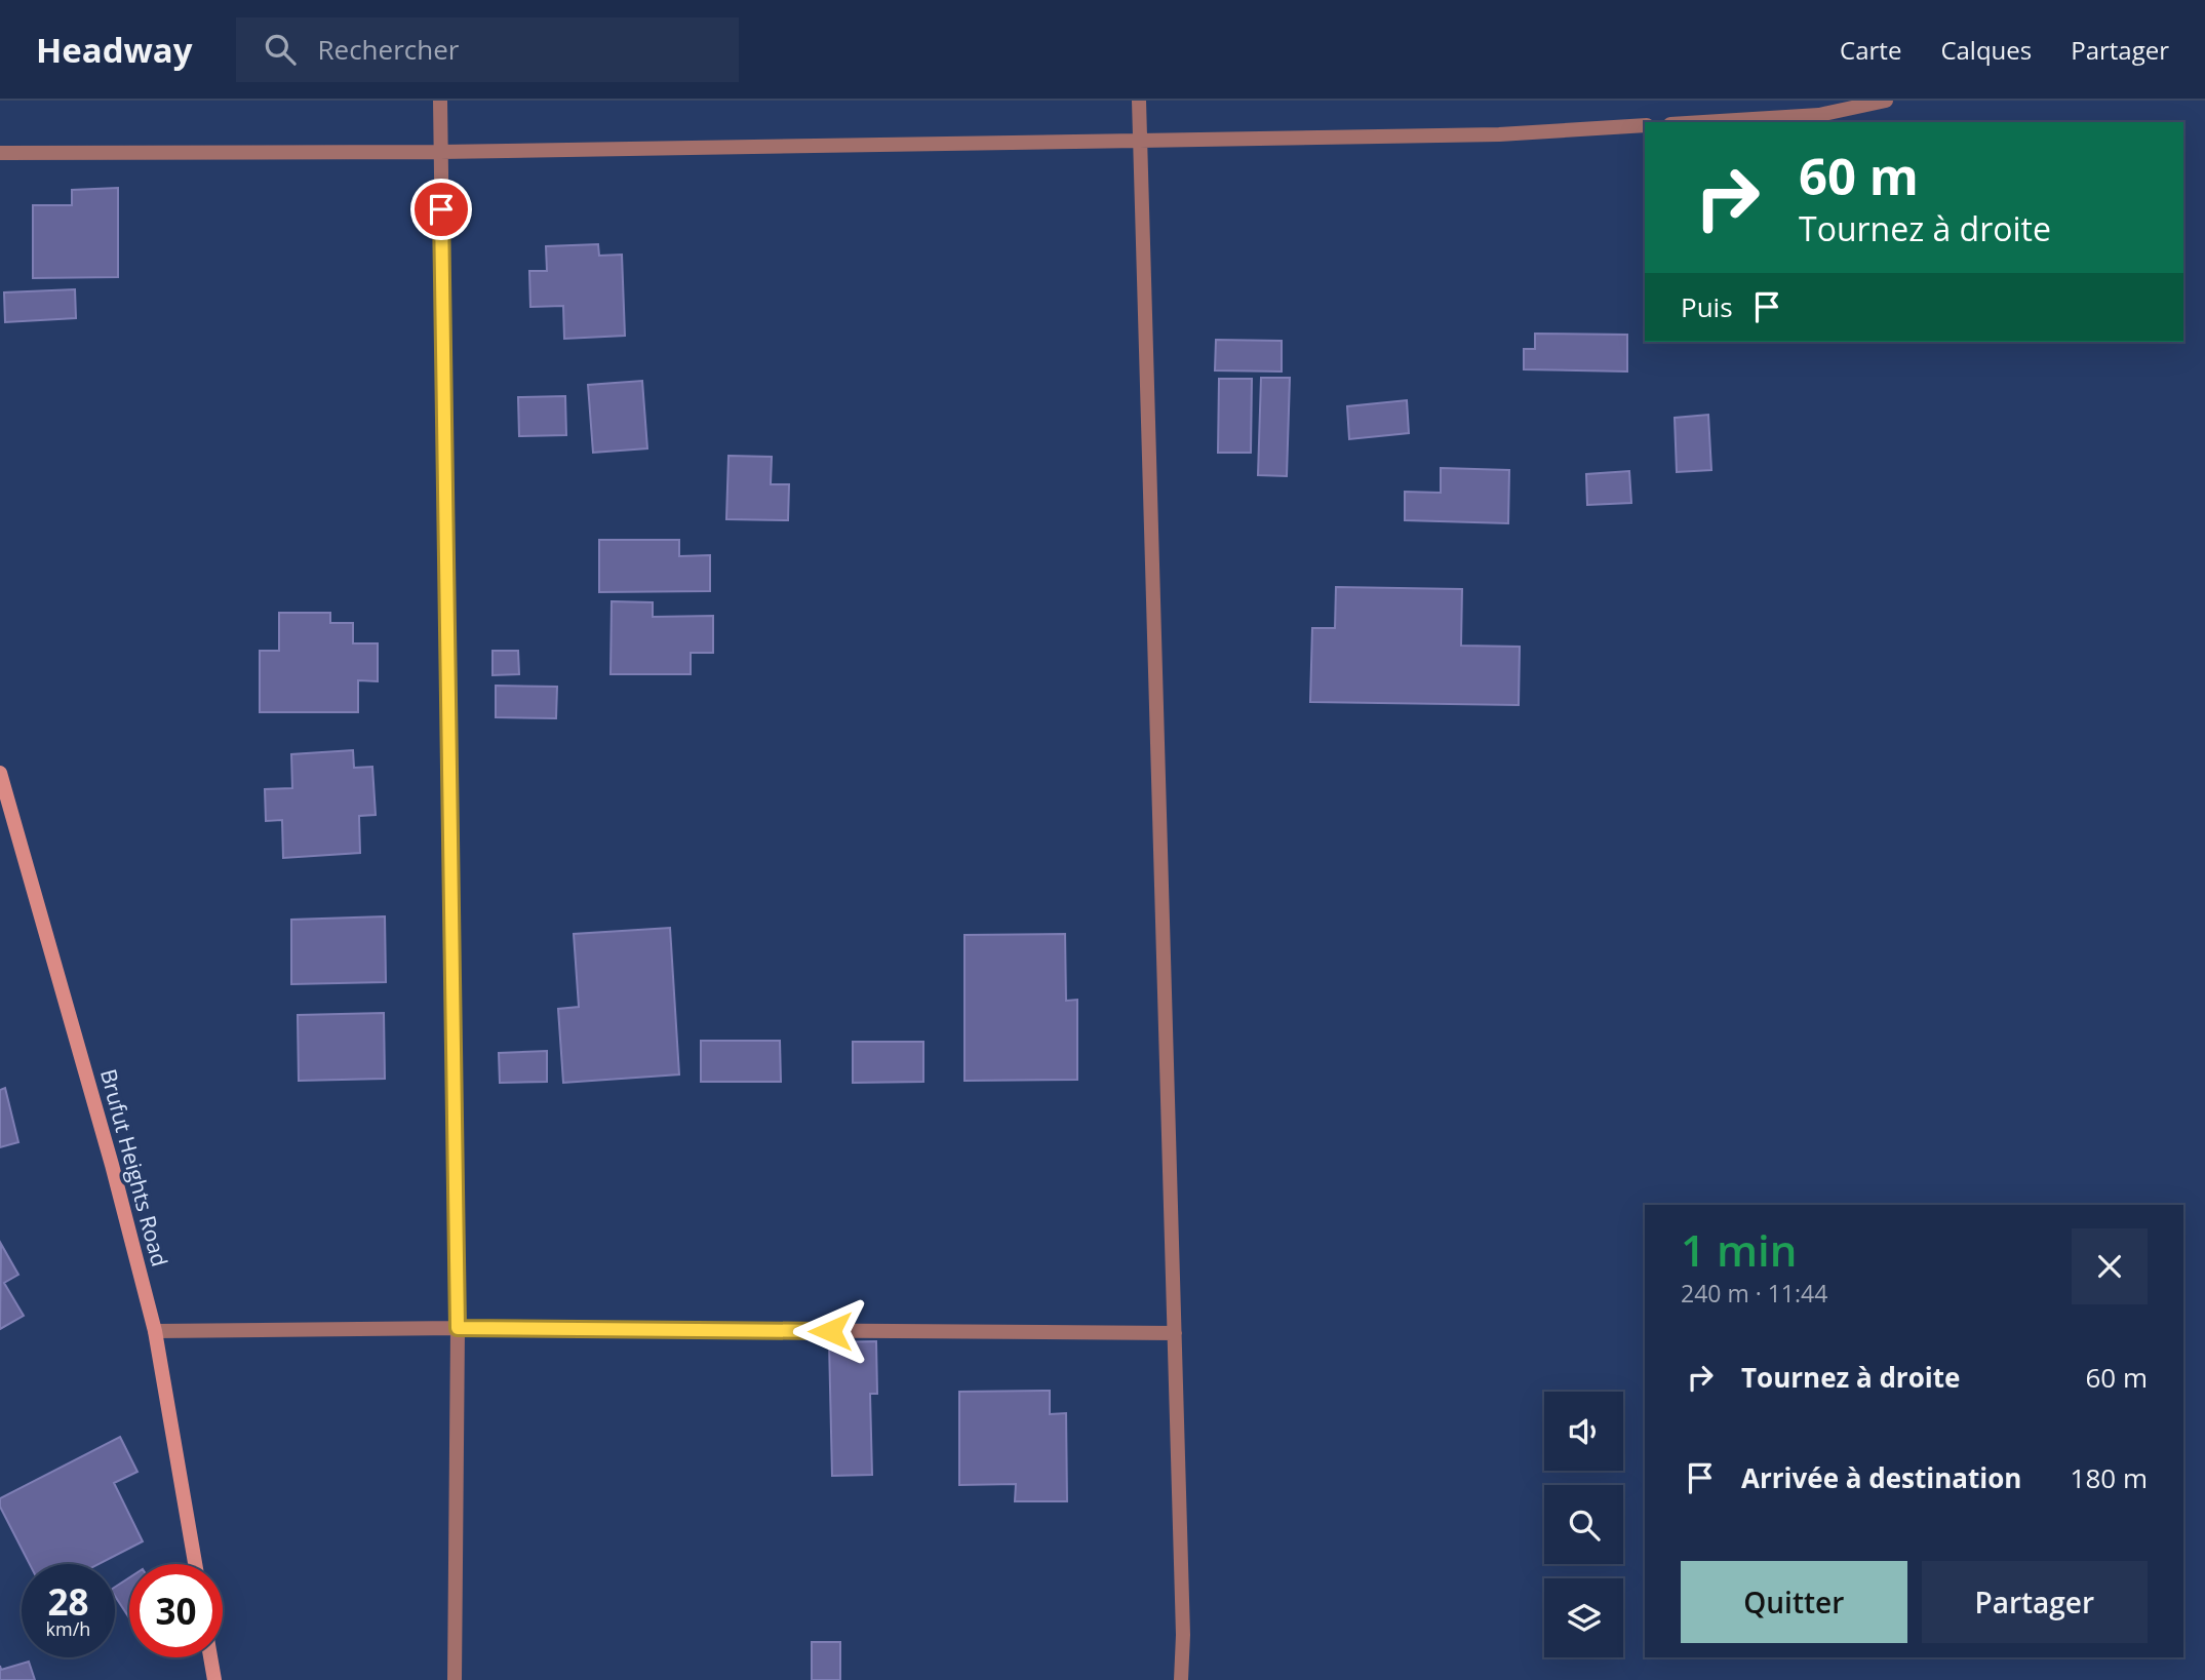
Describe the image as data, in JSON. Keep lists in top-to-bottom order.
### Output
{
  "streets": {
    "street": ["Brufut Heights Road"]
  },
  "page": {
    "header": "Headway",
    "search": "Rechercher",
    "nav": ["Carte", "Calques", "Partager"],
    "turn": ["60 m", "Tournez à droite"],
    "then": "Puis",
    "heading": ["1 min", "240 m · 11:44"],
    "list": [
      {
        "name": "Tournez à droite",
        "value": "60 m"
      },
      {
        "name": "Arrivée à destination",
        "value": "180 m"
      }
    ],
    "buttons": ["Quitter", "Partager"],
    "speed": "28 km/h",
    "limit": "30"
  }
}
